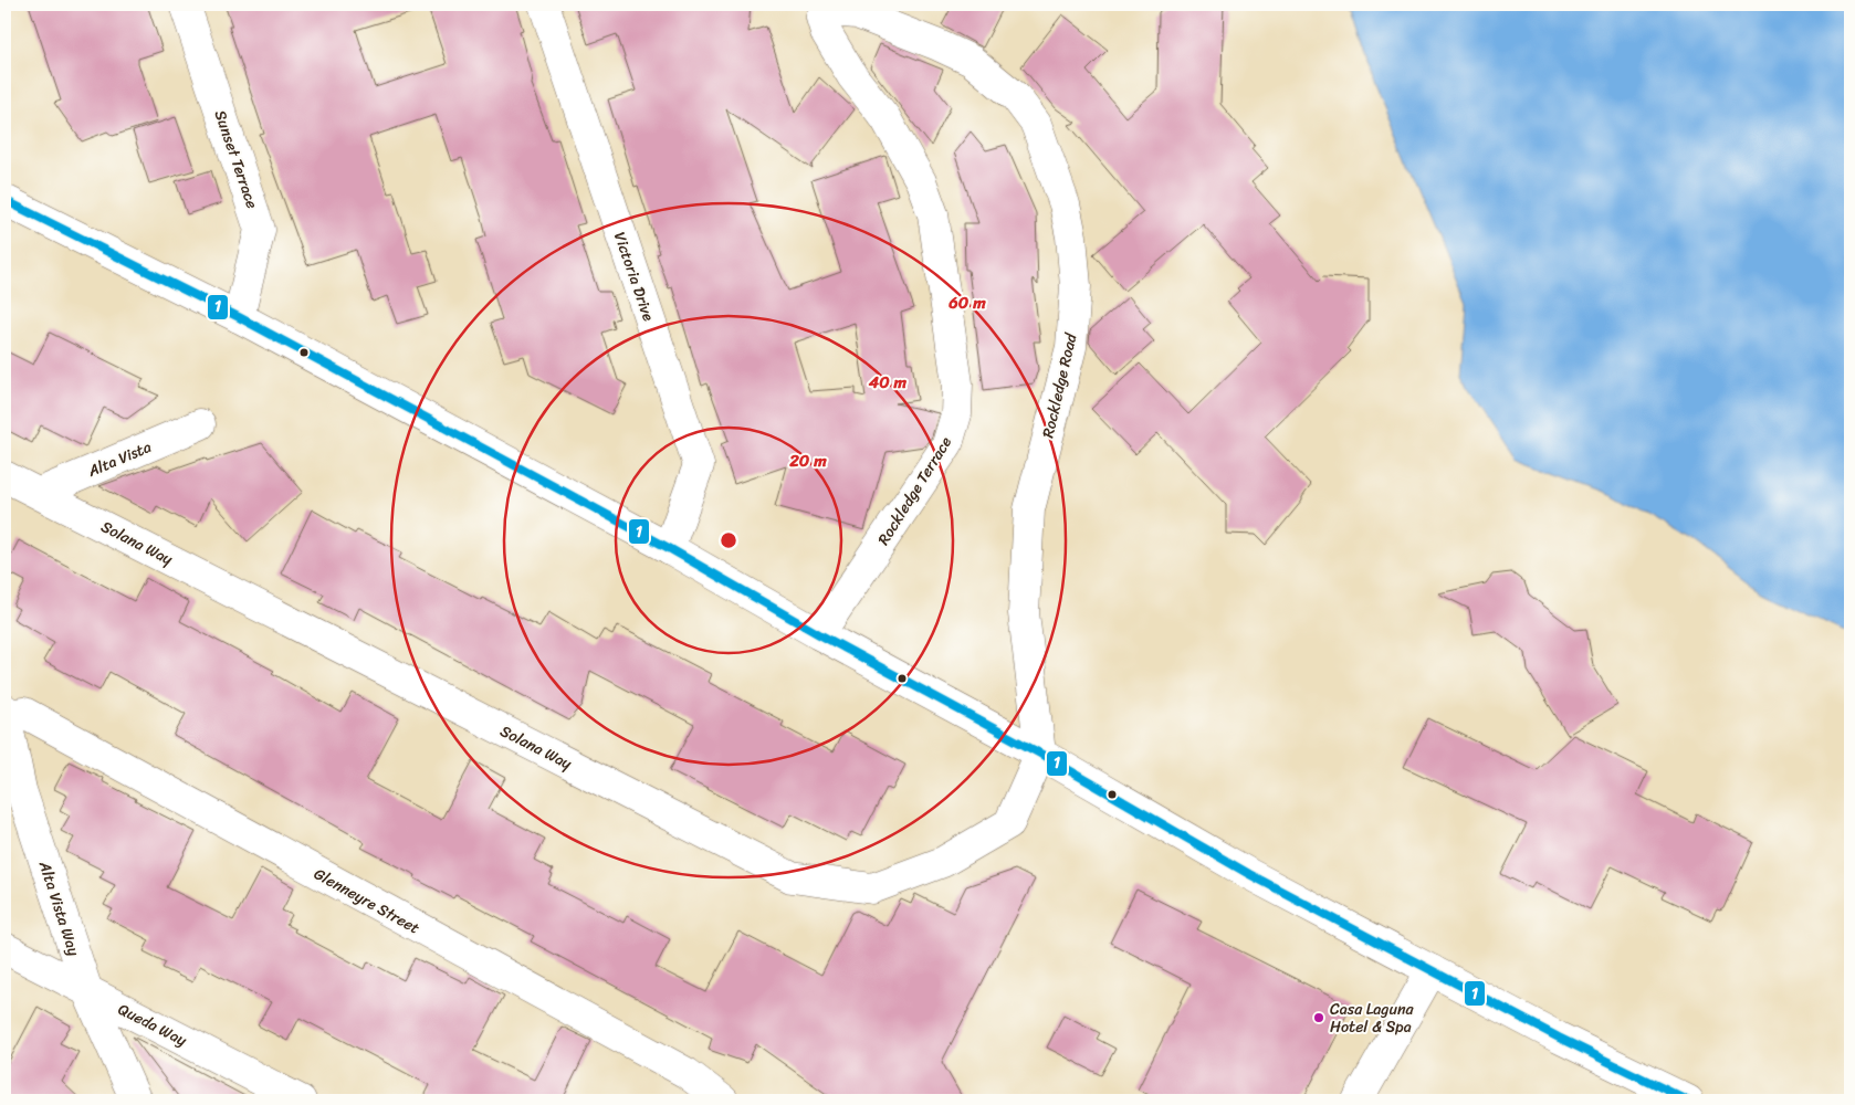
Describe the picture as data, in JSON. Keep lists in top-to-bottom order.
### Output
{
  "streets": {
    "main road": [
      "Sunset Terrace",
      "Victoria Drive",
      "Rockledge Road",
      "Alta Vista",
      "Rockledge Terrace",
      "Solana Way",
      "Glenneyre Street",
      "Alta Vista Way",
      "Queda Way"
    ]
  },
  "crossings": [
    ["Rockledge Road", "Rockledge Terrace"],
    ["Rockledge Road", "Solana Way"],
    ["Alta Vista", "Solana Way"],
    ["Glenneyre Street", "Alta Vista Way"],
    ["Alta Vista Way", "Queda Way"]
  ],
  "places": ["Casa Laguna Hotel & Spa"],
  "lines": ["transit line 1"],
  "rings": ["60 m", "40 m", "20 m"]
}
